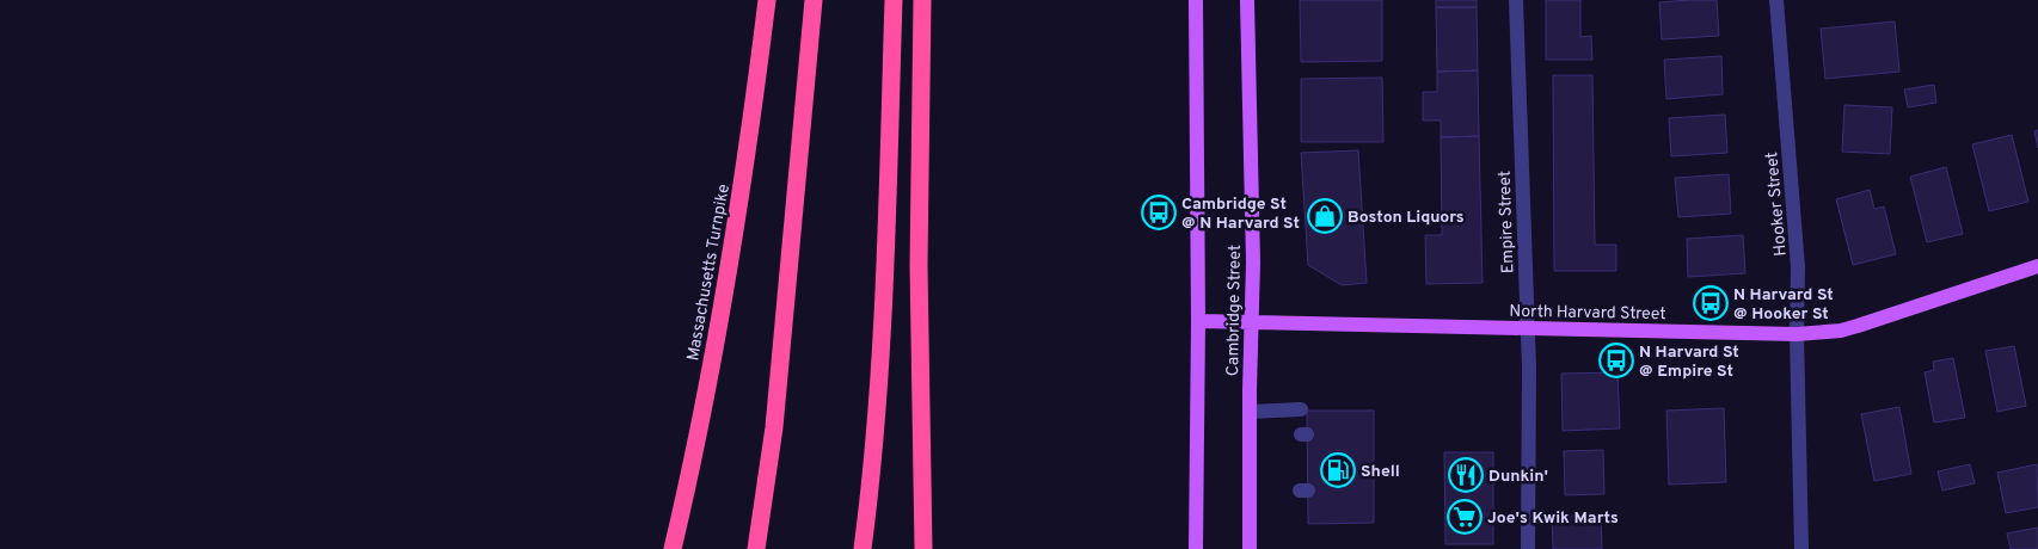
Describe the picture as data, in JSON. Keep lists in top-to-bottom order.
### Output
{
  "streets": {
    "highway": ["Massachusetts Turnpike"],
    "main road": ["Cambridge Street", "North Harvard Street"],
    "street": ["Hooker Street", "Empire Street"]
  },
  "crossings": [
    ["Hooker Street", "North Harvard Street"],
    ["Empire Street", "North Harvard Street"],
    ["Cambridge Street", "North Harvard Street"]
  ],
  "places": {
    "bus stop": ["Cambridge St @ N Harvard St", "N Harvard St @ Hooker St", "N Harvard St @ Empire St"],
    "shop": ["Boston Liquors"],
    "fuel station": ["Shell"],
    "restaurant": ["Dunkin'"],
    "supermarket": ["Joe's Kwik Marts"]
  }
}
